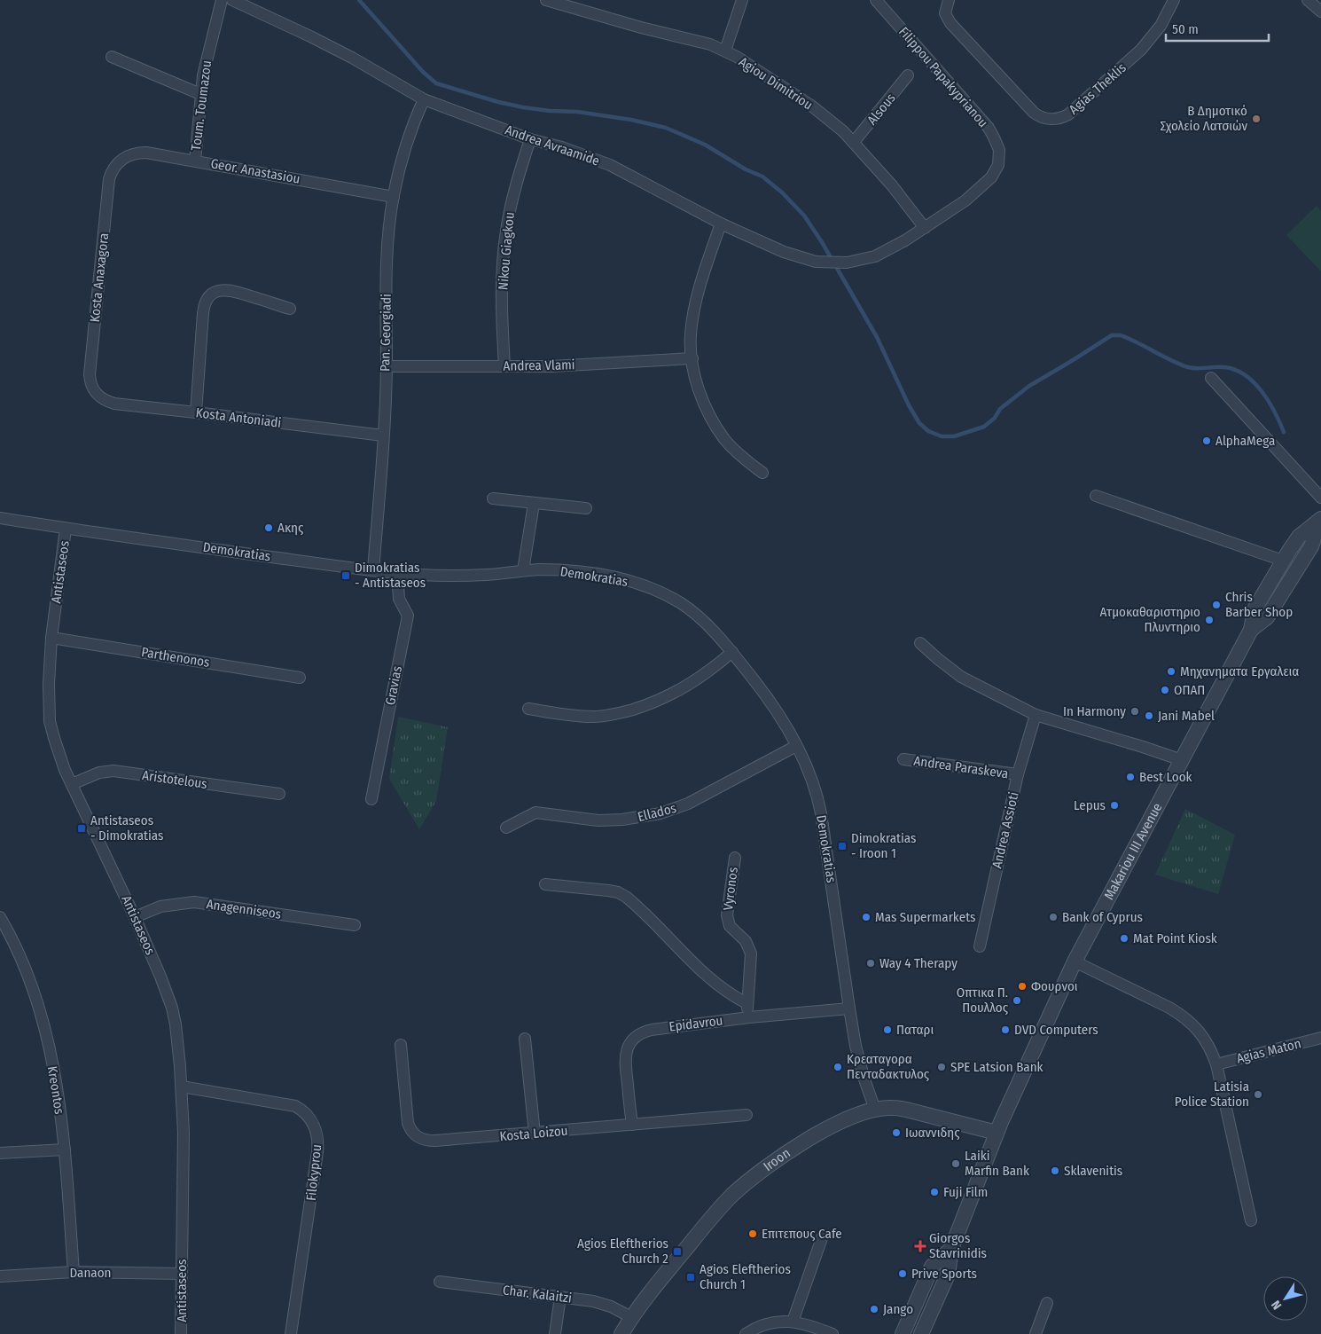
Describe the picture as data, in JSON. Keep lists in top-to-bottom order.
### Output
{
  "streets": {
    "street": [
      "Filippou Papakyprianou",
      "Agiou Dimitriou",
      "Agias Theklis",
      "Toum. Toumazou",
      "Alsous",
      "Andrea Avraamide",
      "Geor. Anastasiou",
      "Nikou Giagkou",
      "Kosta Anaxagora",
      "Pan. Georgiadi",
      "Andrea Vlami",
      "Kosta Antoniadi",
      "Demokratias",
      "Antistaseos",
      "Parthenonos",
      "Gravias",
      "Andrea Paraskeva",
      "Aristotelous",
      "Ellados",
      "Andrea Assioti",
      "Makariou III Avenue",
      "Vyronos",
      "Anagenniseos",
      "Epidavrou",
      "Agias Maton",
      "Kreontos",
      "Kosta Loizou",
      "Iroon",
      "Filokyprou",
      "Danaon",
      "Char. Kalaitzi"
    ]
  },
  "crossings": [
    ["Filippou Papakyprianou", "Agiou Dimitriou"],
    ["Filippou Papakyprianou", "Andrea Avraamide"],
    ["Agiou Dimitriou", "Alsous"],
    ["Agiou Dimitriou", "Andrea Avraamide"],
    ["Toum. Toumazou", "Geor. Anastasiou"],
    ["Andrea Avraamide", "Nikou Giagkou"],
    ["Andrea Avraamide", "Pan. Georgiadi"],
    ["Geor. Anastasiou", "Kosta Anaxagora"],
    ["Geor. Anastasiou", "Pan. Georgiadi"],
    ["Nikou Giagkou", "Andrea Vlami"],
    ["Kosta Anaxagora", "Kosta Antoniadi"],
    ["Pan. Georgiadi", "Andrea Vlami"],
    ["Pan. Georgiadi", "Kosta Antoniadi"],
    ["Pan. Georgiadi", "Demokratias"],
    ["Demokratias", "Antistaseos"],
    ["Demokratias", "Gravias"],
    ["Demokratias", "Ellados"],
    ["Demokratias", "Epidavrou"],
    ["Demokratias", "Iroon"],
    ["Antistaseos", "Parthenonos"],
    ["Antistaseos", "Aristotelous"],
    ["Antistaseos", "Anagenniseos"],
    ["Antistaseos", "Filokyprou"],
    ["Antistaseos", "Danaon"],
    ["Andrea Paraskeva", "Andrea Assioti"],
    ["Makariou III Avenue", "Iroon"],
    ["Vyronos", "Epidavrou"],
    ["Epidavrou", "Kosta Loizou"],
    ["Kreontos", "Danaon"],
    ["Iroon", "Char. Kalaitzi"]
  ],
  "places": {
    "other": [
      "Β Δημοτικό Σχολείο Λατσιών",
      "AlphaMega",
      "Ακης",
      "Chris Barber Shop",
      "Ατμοκαθαριστηριο Πλυντηριο",
      "Μηχανηματα Εργαλεια",
      "ΟΠΑΠ",
      "In Harmony",
      "Jani Mabel",
      "Best Look",
      "Lepus",
      "Mas Supermarkets",
      "Bank of Cyprus",
      "Mat Point Kiosk",
      "Way 4 Therapy",
      "Φουρνοι",
      "Οπτικα Π. Πουλλος",
      "Παταρι",
      "DVD Computers",
      "Κρεαταγορα Πενταδακτυλος",
      "SPE Latsion Bank",
      "Latisia Police Station",
      "Ιωαννιδης",
      "Laiki Marfin Bank",
      "Sklavenitis",
      "Fuji Film",
      "Επιτεπους Cafe",
      "Prive Sports",
      "Jango"
    ],
    "transit": [
      "Dimokratias - Antistaseos",
      "Antistaseos - Dimokratias",
      "Dimokratias - Iroon 1",
      "Agios Eleftherios Church 2",
      "Agios Eleftherios Church 1"
    ],
    "health": ["Giorgos Stavrinidis"]
  },
  "scale_bar": "50 m",
  "north": "bottom left"
}
